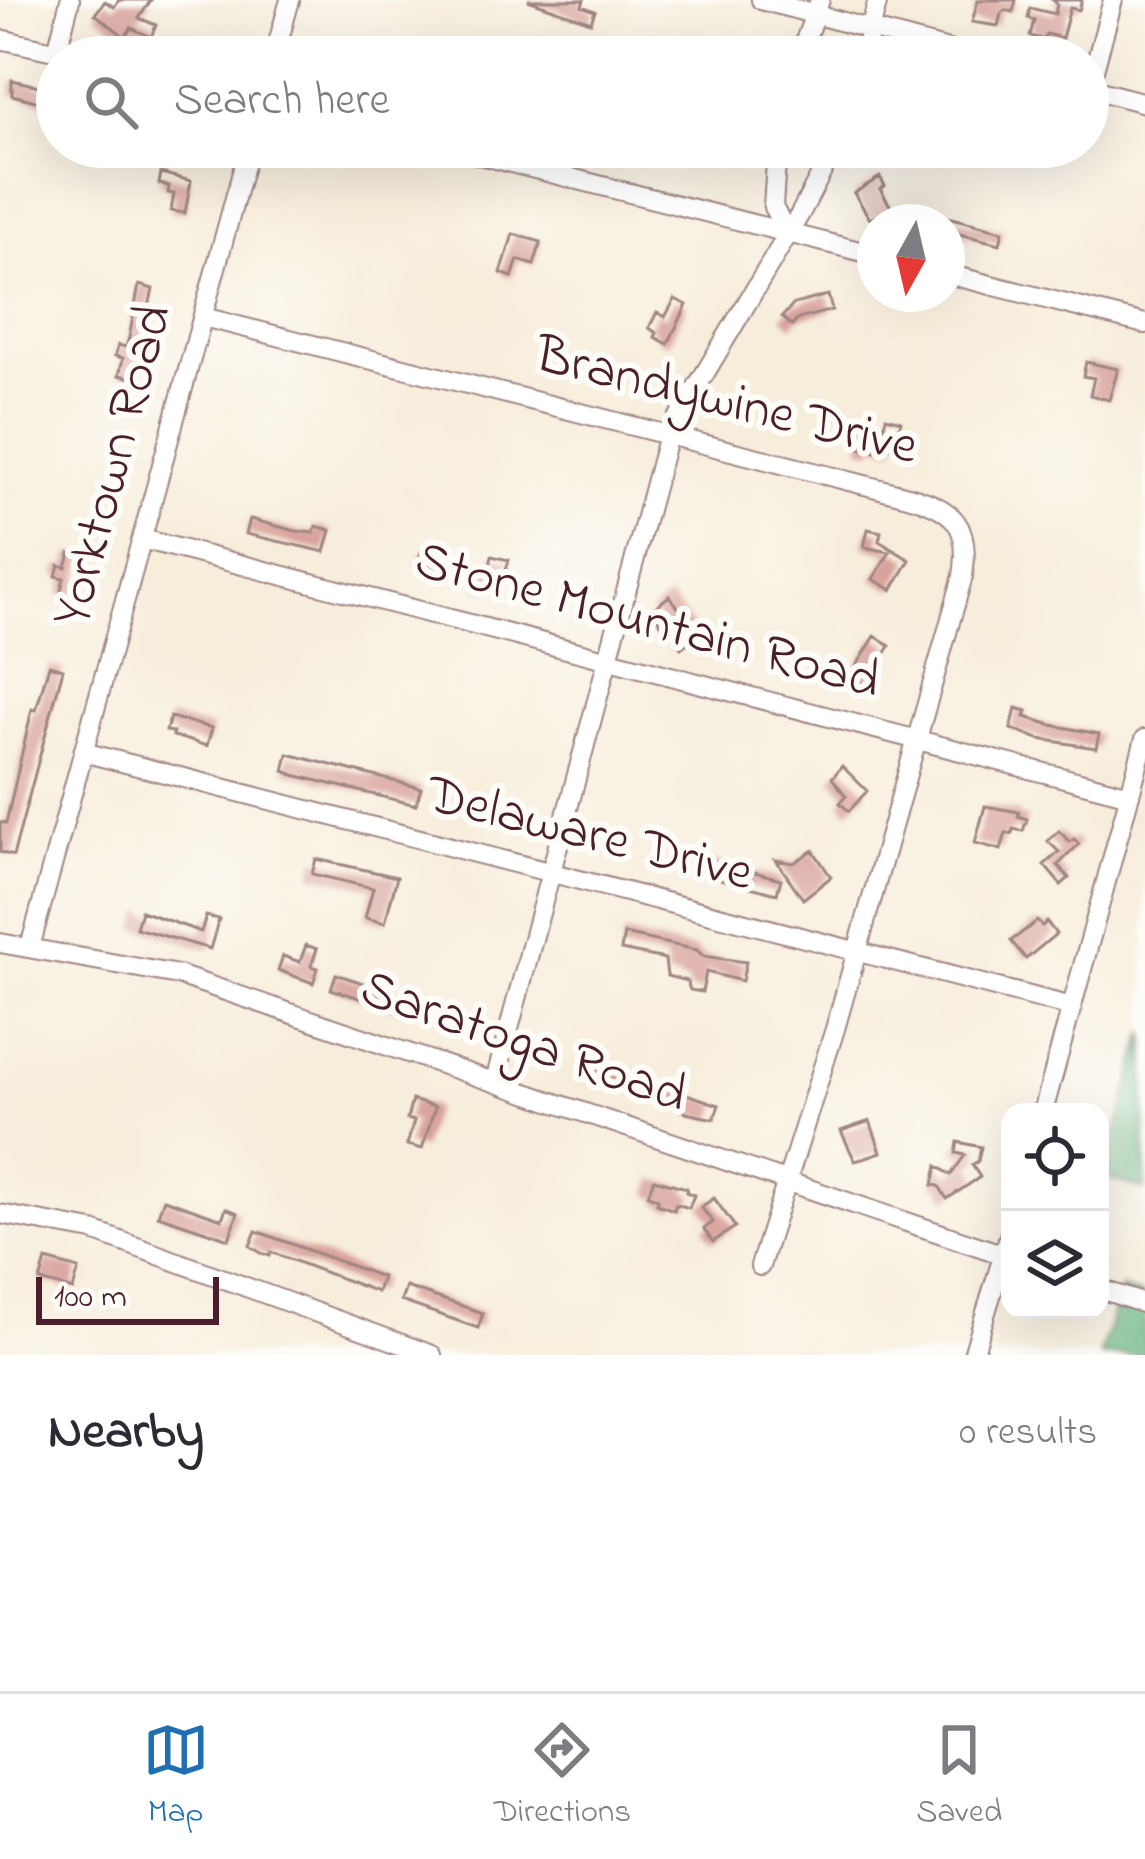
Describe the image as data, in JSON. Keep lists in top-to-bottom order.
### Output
{
  "streets": {
    "street": [
      "Brandywine Drive",
      "Yorktown Road",
      "Stone Mountain Road",
      "Delaware Drive",
      "Saratoga Road"
    ]
  },
  "crossings": [
    ["Brandywine Drive", "Yorktown Road"],
    ["Brandywine Drive", "Stone Mountain Road"],
    ["Brandywine Drive", "Delaware Drive"],
    ["Brandywine Drive", "Saratoga Road"],
    ["Yorktown Road", "Stone Mountain Road"],
    ["Yorktown Road", "Delaware Drive"],
    ["Yorktown Road", "Saratoga Road"]
  ],
  "scale_bar": "100 m",
  "north": "bottom",
  "page": {
    "search": "Search here",
    "scale": "100 m",
    "heading": ["Nearby", "0 results"],
    "nav": ["Map", "Directions", "Saved"]
  }
}
